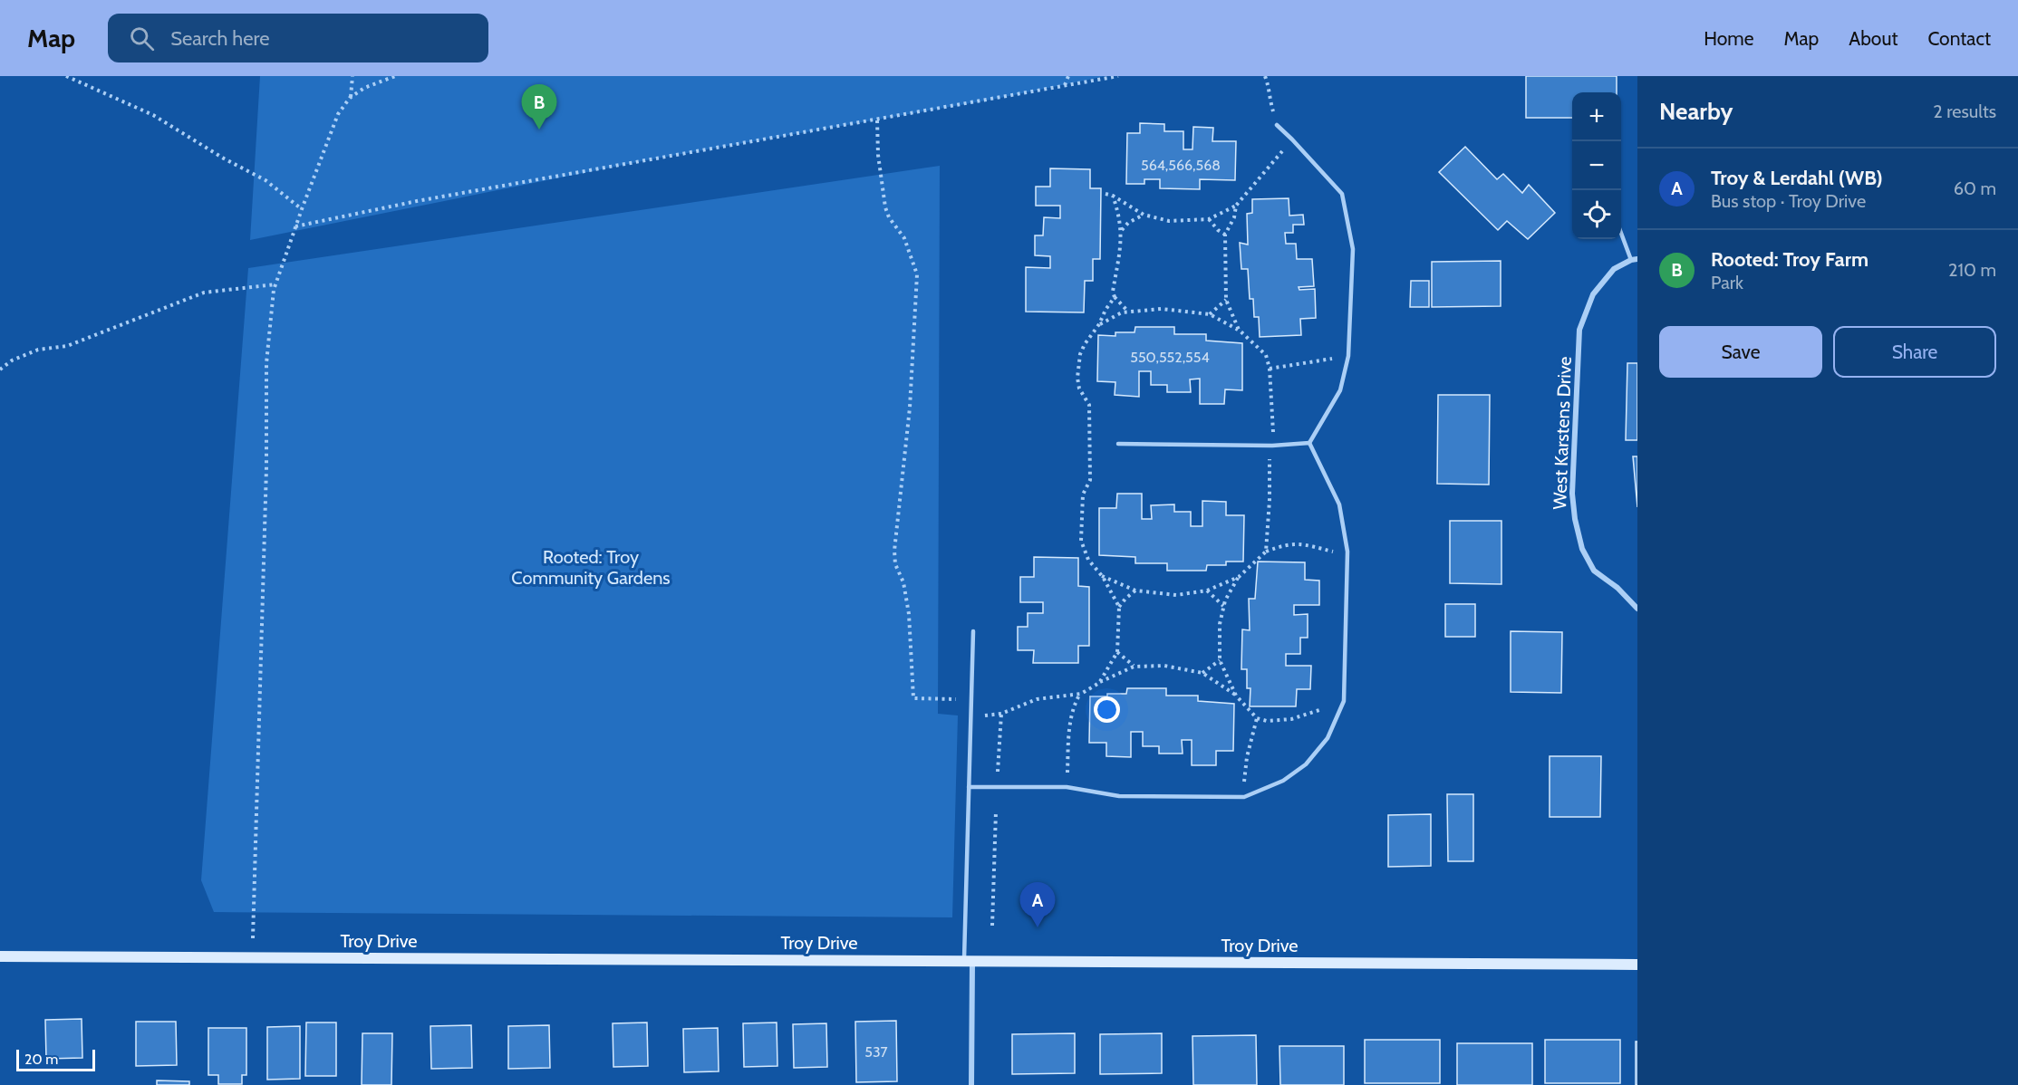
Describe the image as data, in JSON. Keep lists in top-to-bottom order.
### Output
{
  "streets": {
    "street": ["West Karstens Drive", "Troy Drive"]
  },
  "parks": ["Rooted: Troy Community Gardens"],
  "house_numbers": ["564,566,568", "550,552,554", "537"],
  "scale_bar": "20 m",
  "page": {
    "header": "Map",
    "search": "Search here",
    "nav": [
      "Home",
      "Map",
      "About",
      "Contact"
    ],
    "heading": ["Nearby", "2 results"],
    "pins": ["B", "A"],
    "map_buttons": ["+", "−"],
    "list": [
      {
        "mark": "A",
        "name": "Troy & Lerdahl (WB)",
        "note": "Bus stop · Troy Drive",
        "value": "60 m"
      },
      {
        "mark": "B",
        "name": "Rooted: Troy Farm",
        "note": "Park",
        "value": "210 m"
      }
    ],
    "buttons": ["Save", "Share"],
    "scale": "20 m"
  }
}
